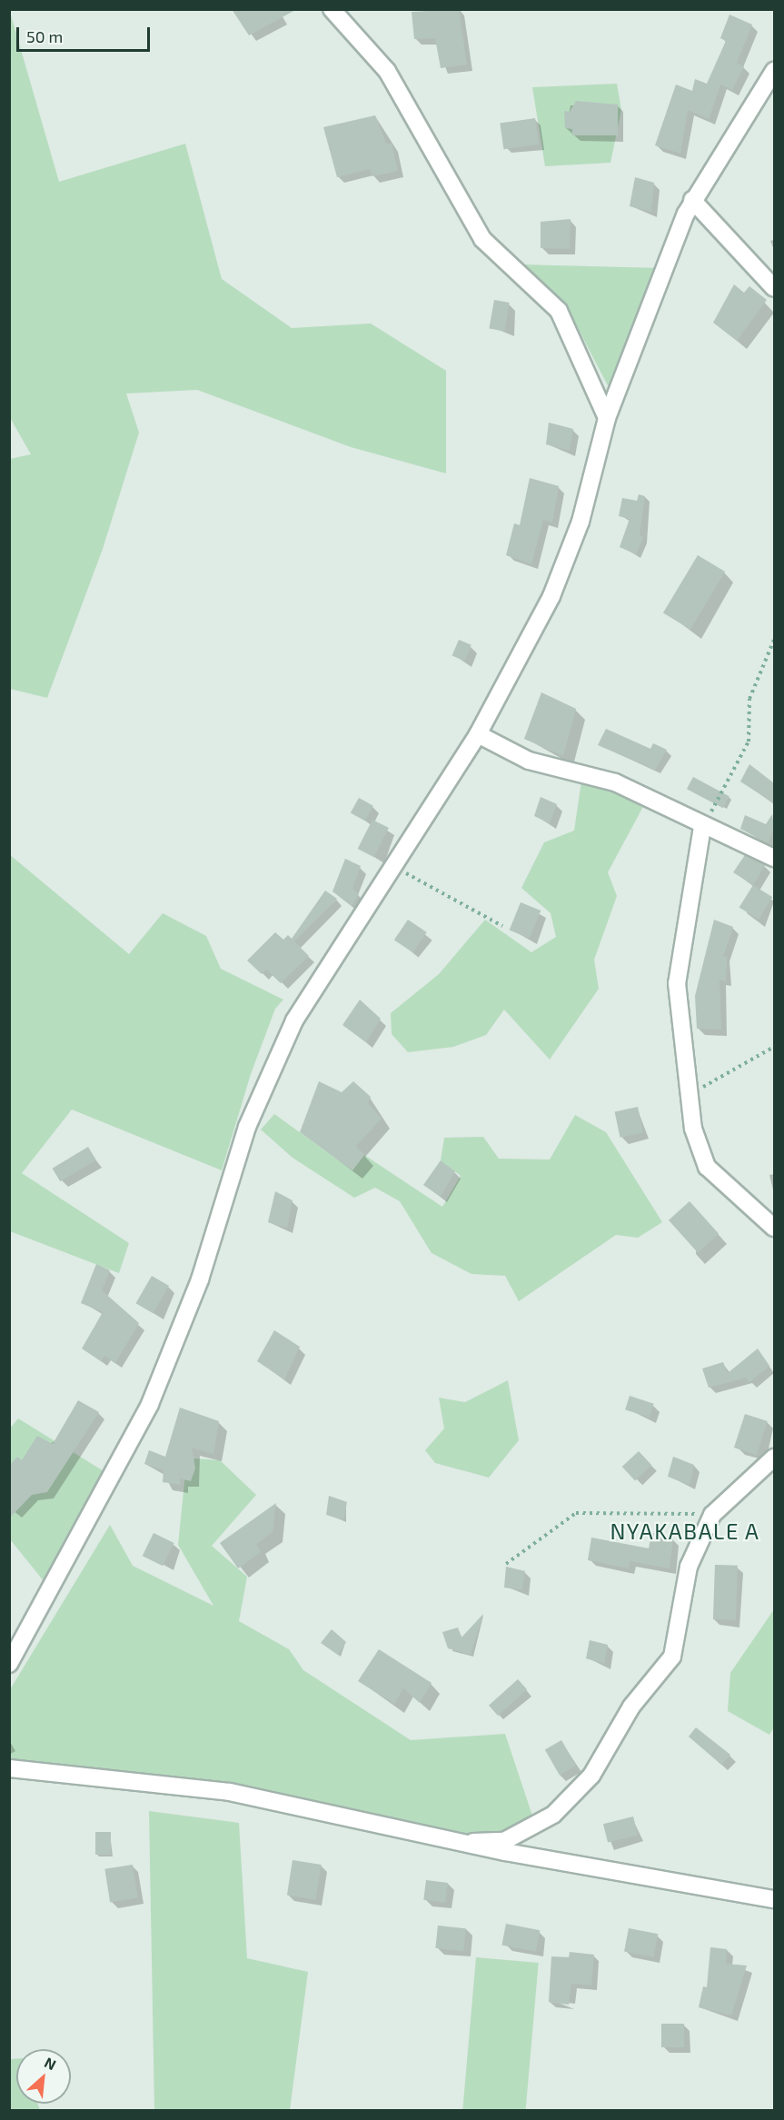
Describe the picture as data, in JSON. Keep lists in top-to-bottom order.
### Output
{
  "districts": ["NYAKABALE A"],
  "scale_bar": "50 m",
  "north": "top right"
}
